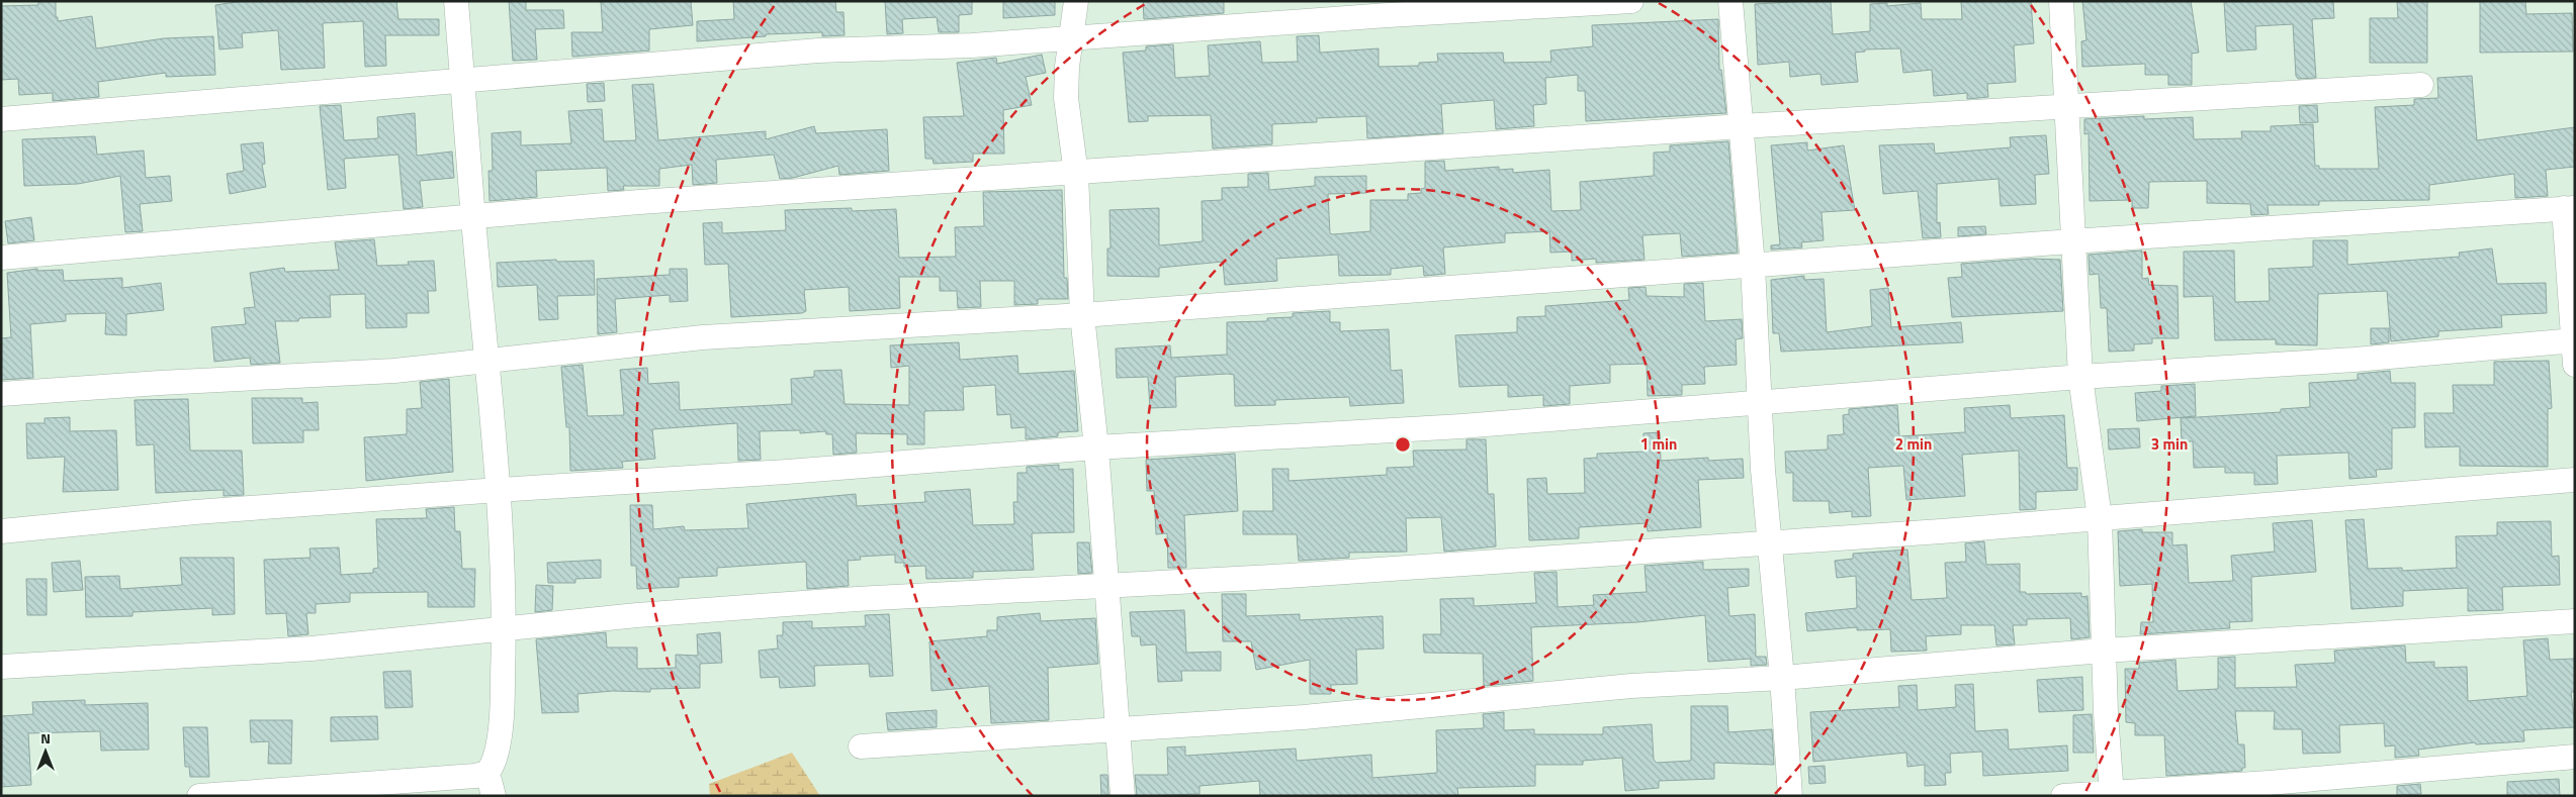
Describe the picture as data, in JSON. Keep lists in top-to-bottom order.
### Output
{
  "north": "top",
  "rings": ["1 min", "2 min", "3 min"]
}
